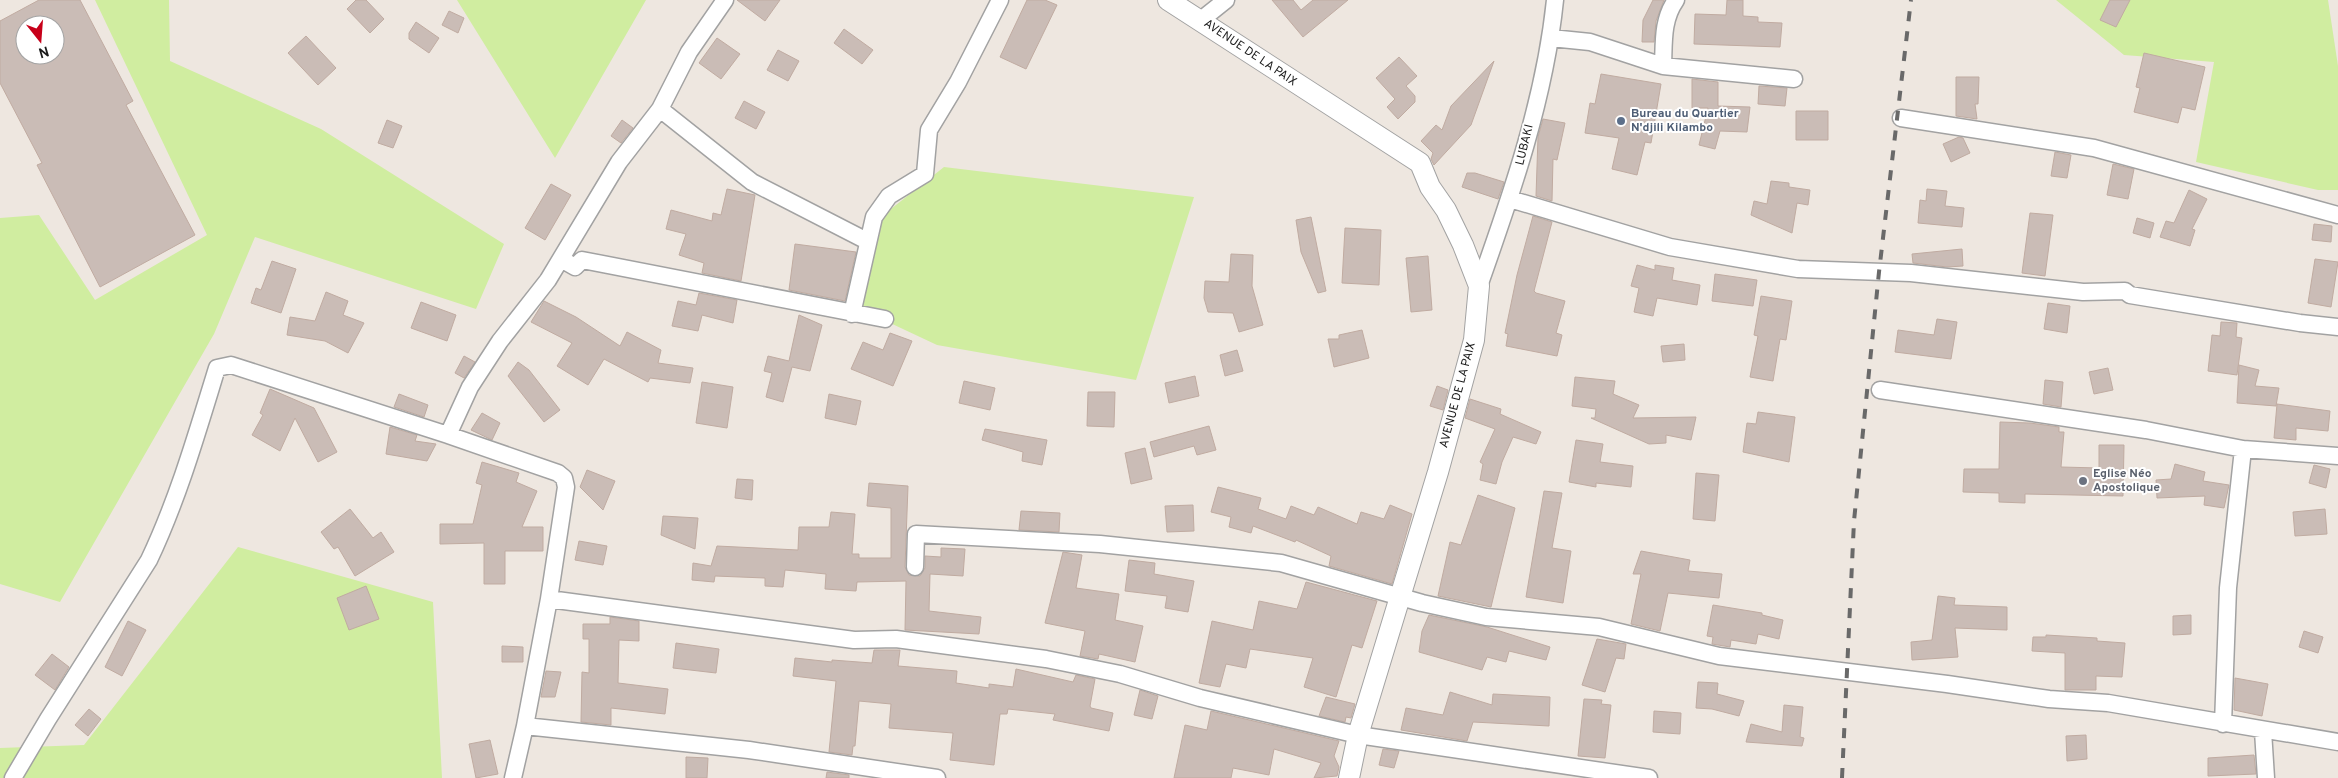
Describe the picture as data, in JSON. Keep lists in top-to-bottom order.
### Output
{
  "streets": {
    "street": ["AVENUE DE LA PAIX", "LUBAKI"]
  },
  "crossings": [
    ["AVENUE DE LA PAIX", "LUBAKI"]
  ],
  "places": ["Bureau du Quartier N'djili Kilambo", "Eglise Néo Apostolique"],
  "north": "bottom"
}
